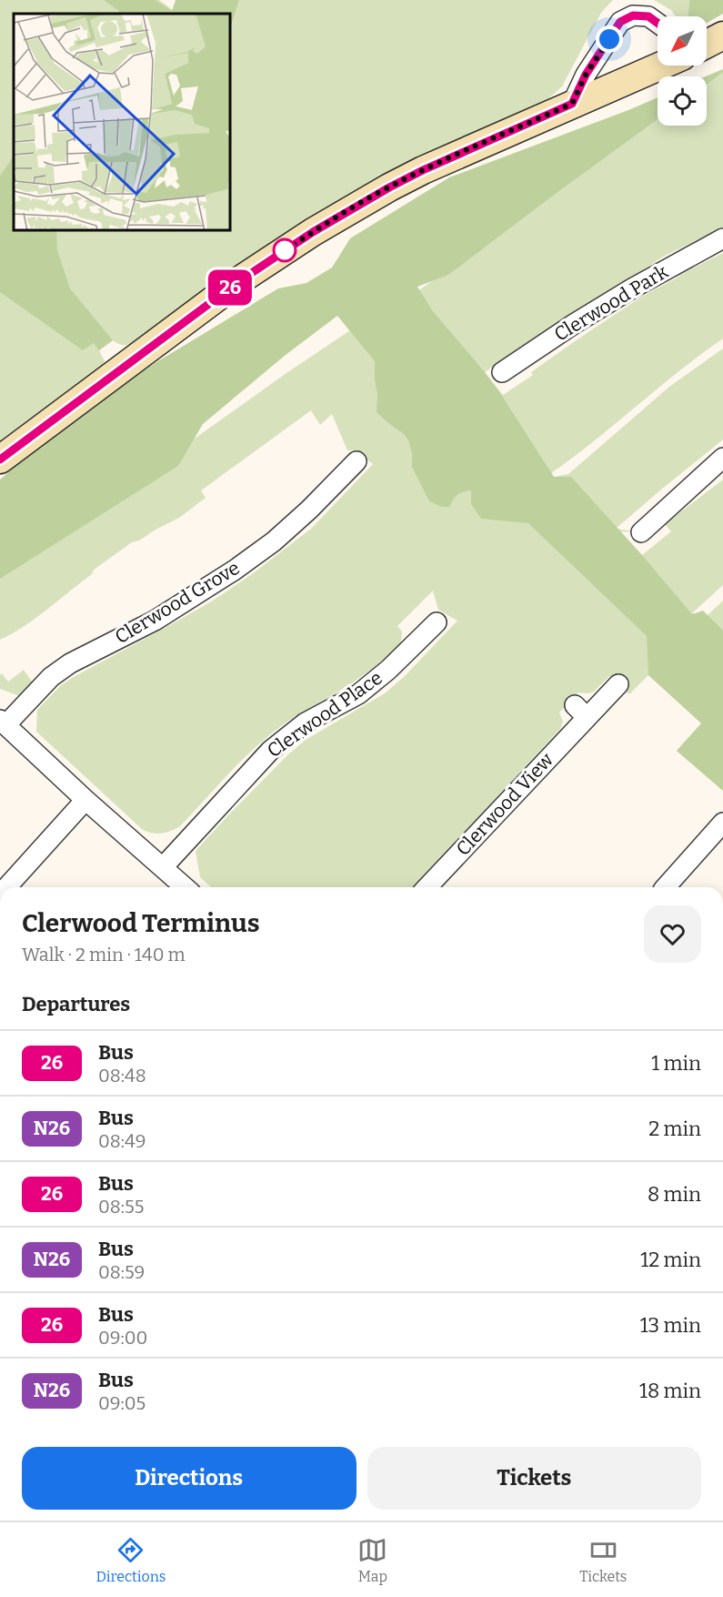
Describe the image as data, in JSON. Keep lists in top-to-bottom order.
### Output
{
  "streets": {
    "street": [
      "Clerwood Park",
      "Clerwood Grove",
      "Clerwood Place",
      "Clerwood View"
    ]
  },
  "lines": ["bus line 26"],
  "north": "bottom left",
  "page": {
    "on_map": "26",
    "heading": [
      ["Clerwood Terminus", "Walk · 2 min · 140 m"],
      "Departures"
    ],
    "list": [
      {
        "mark": "26",
        "name": "Bus",
        "note": "08:48",
        "value": "1 min"
      },
      {
        "mark": "N26",
        "name": "Bus",
        "note": "08:49",
        "value": "2 min"
      },
      {
        "mark": "26",
        "name": "Bus",
        "note": "08:55",
        "value": "8 min"
      },
      {
        "mark": "N26",
        "name": "Bus",
        "note": "08:59",
        "value": "12 min"
      },
      {
        "mark": "26",
        "name": "Bus",
        "note": "09:00",
        "value": "13 min"
      },
      {
        "mark": "N26",
        "name": "Bus",
        "note": "09:05",
        "value": "18 min"
      }
    ],
    "buttons": ["Directions", "Tickets"],
    "tabs": ["Directions", "Map", "Tickets"]
  }
}
